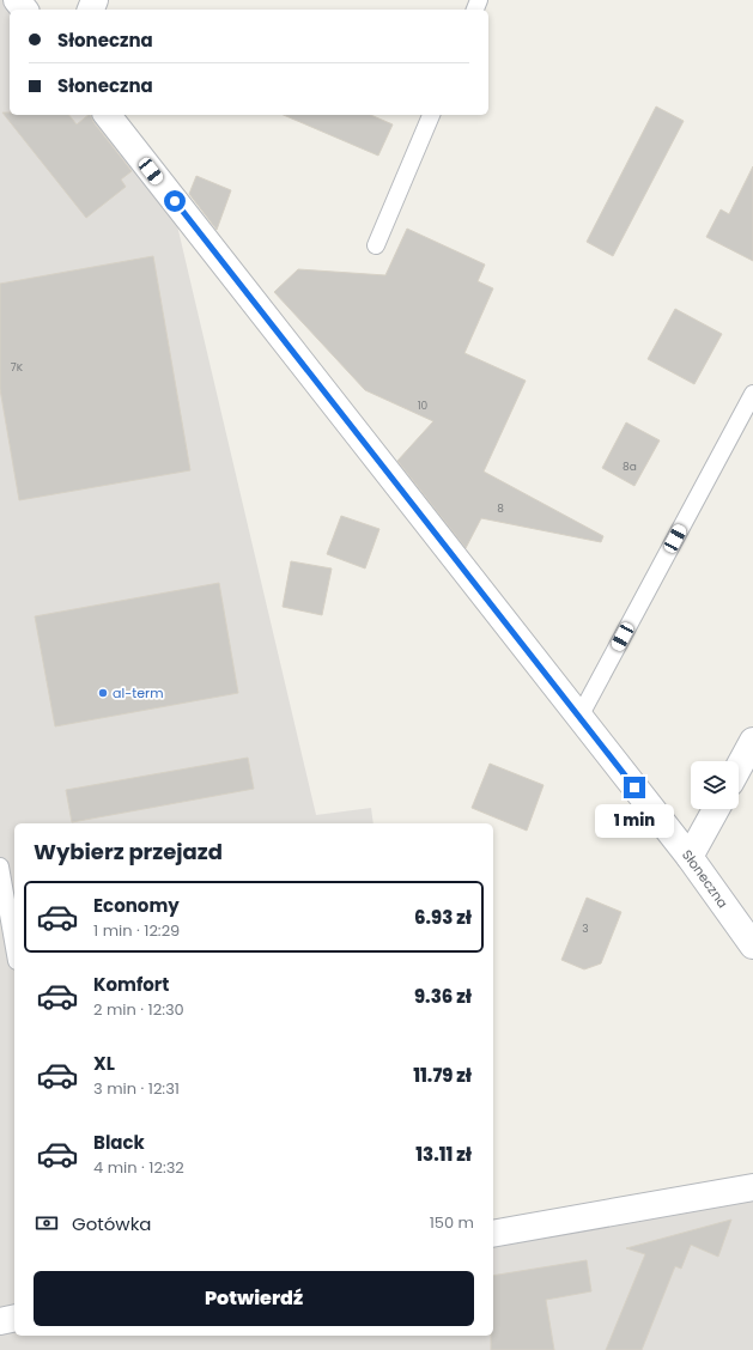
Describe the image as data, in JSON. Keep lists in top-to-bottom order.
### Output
{
  "streets": {
    "street": ["Słoneczna"]
  },
  "places": ["al-term"],
  "house_numbers": [
    "7K",
    "10",
    "8a",
    "8",
    "3"
  ],
  "page": {
    "banner": ["Słoneczna", "Słoneczna"],
    "bubble": "1 min",
    "heading": "Wybierz przejazd",
    "list": [
      {
        "name": "Economy",
        "note": "1 min · 12:29",
        "value": "6.93 zł"
      },
      {
        "name": "Komfort",
        "note": "2 min · 12:30",
        "value": "9.36 zł"
      },
      {
        "name": "XL",
        "note": "3 min · 12:31",
        "value": "11.79 zł"
      },
      {
        "name": "Black",
        "note": "4 min · 12:32",
        "value": "13.11 zł"
      }
    ],
    "pay": ["Gotówka", "150 m"],
    "buttons": "Potwierdź"
  }
}
